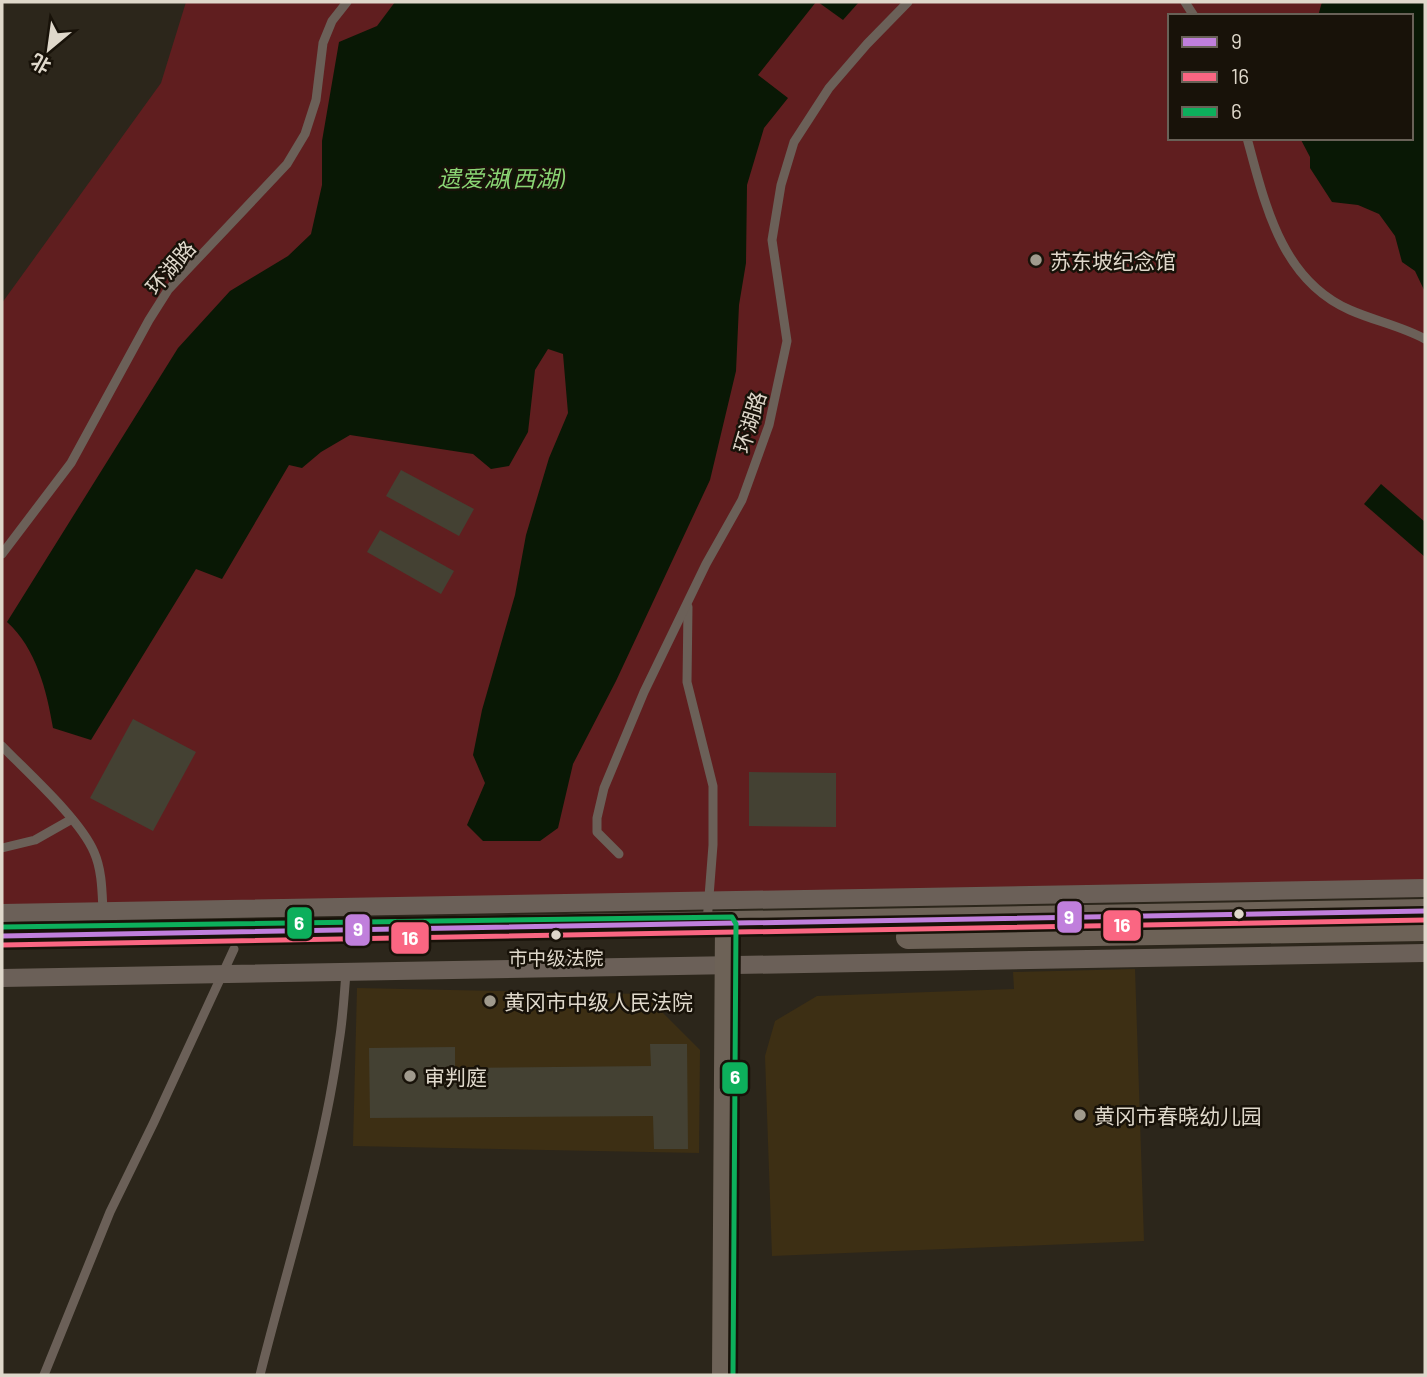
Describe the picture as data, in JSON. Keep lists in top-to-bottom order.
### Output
{
  "streets": {
    "lane": ["环湖路"]
  },
  "water": ["遗爱湖(西湖)"],
  "places": [
    "苏东坡纪念馆",
    "市中级法院",
    "黄冈市中级人民法院",
    "审判庭",
    "黄冈市春晓幼儿园"
  ],
  "lines": ["transit line 9", "transit line 6", "transit line 16"],
  "legend": ["9", "16", "6"],
  "north": "bottom left"
}
